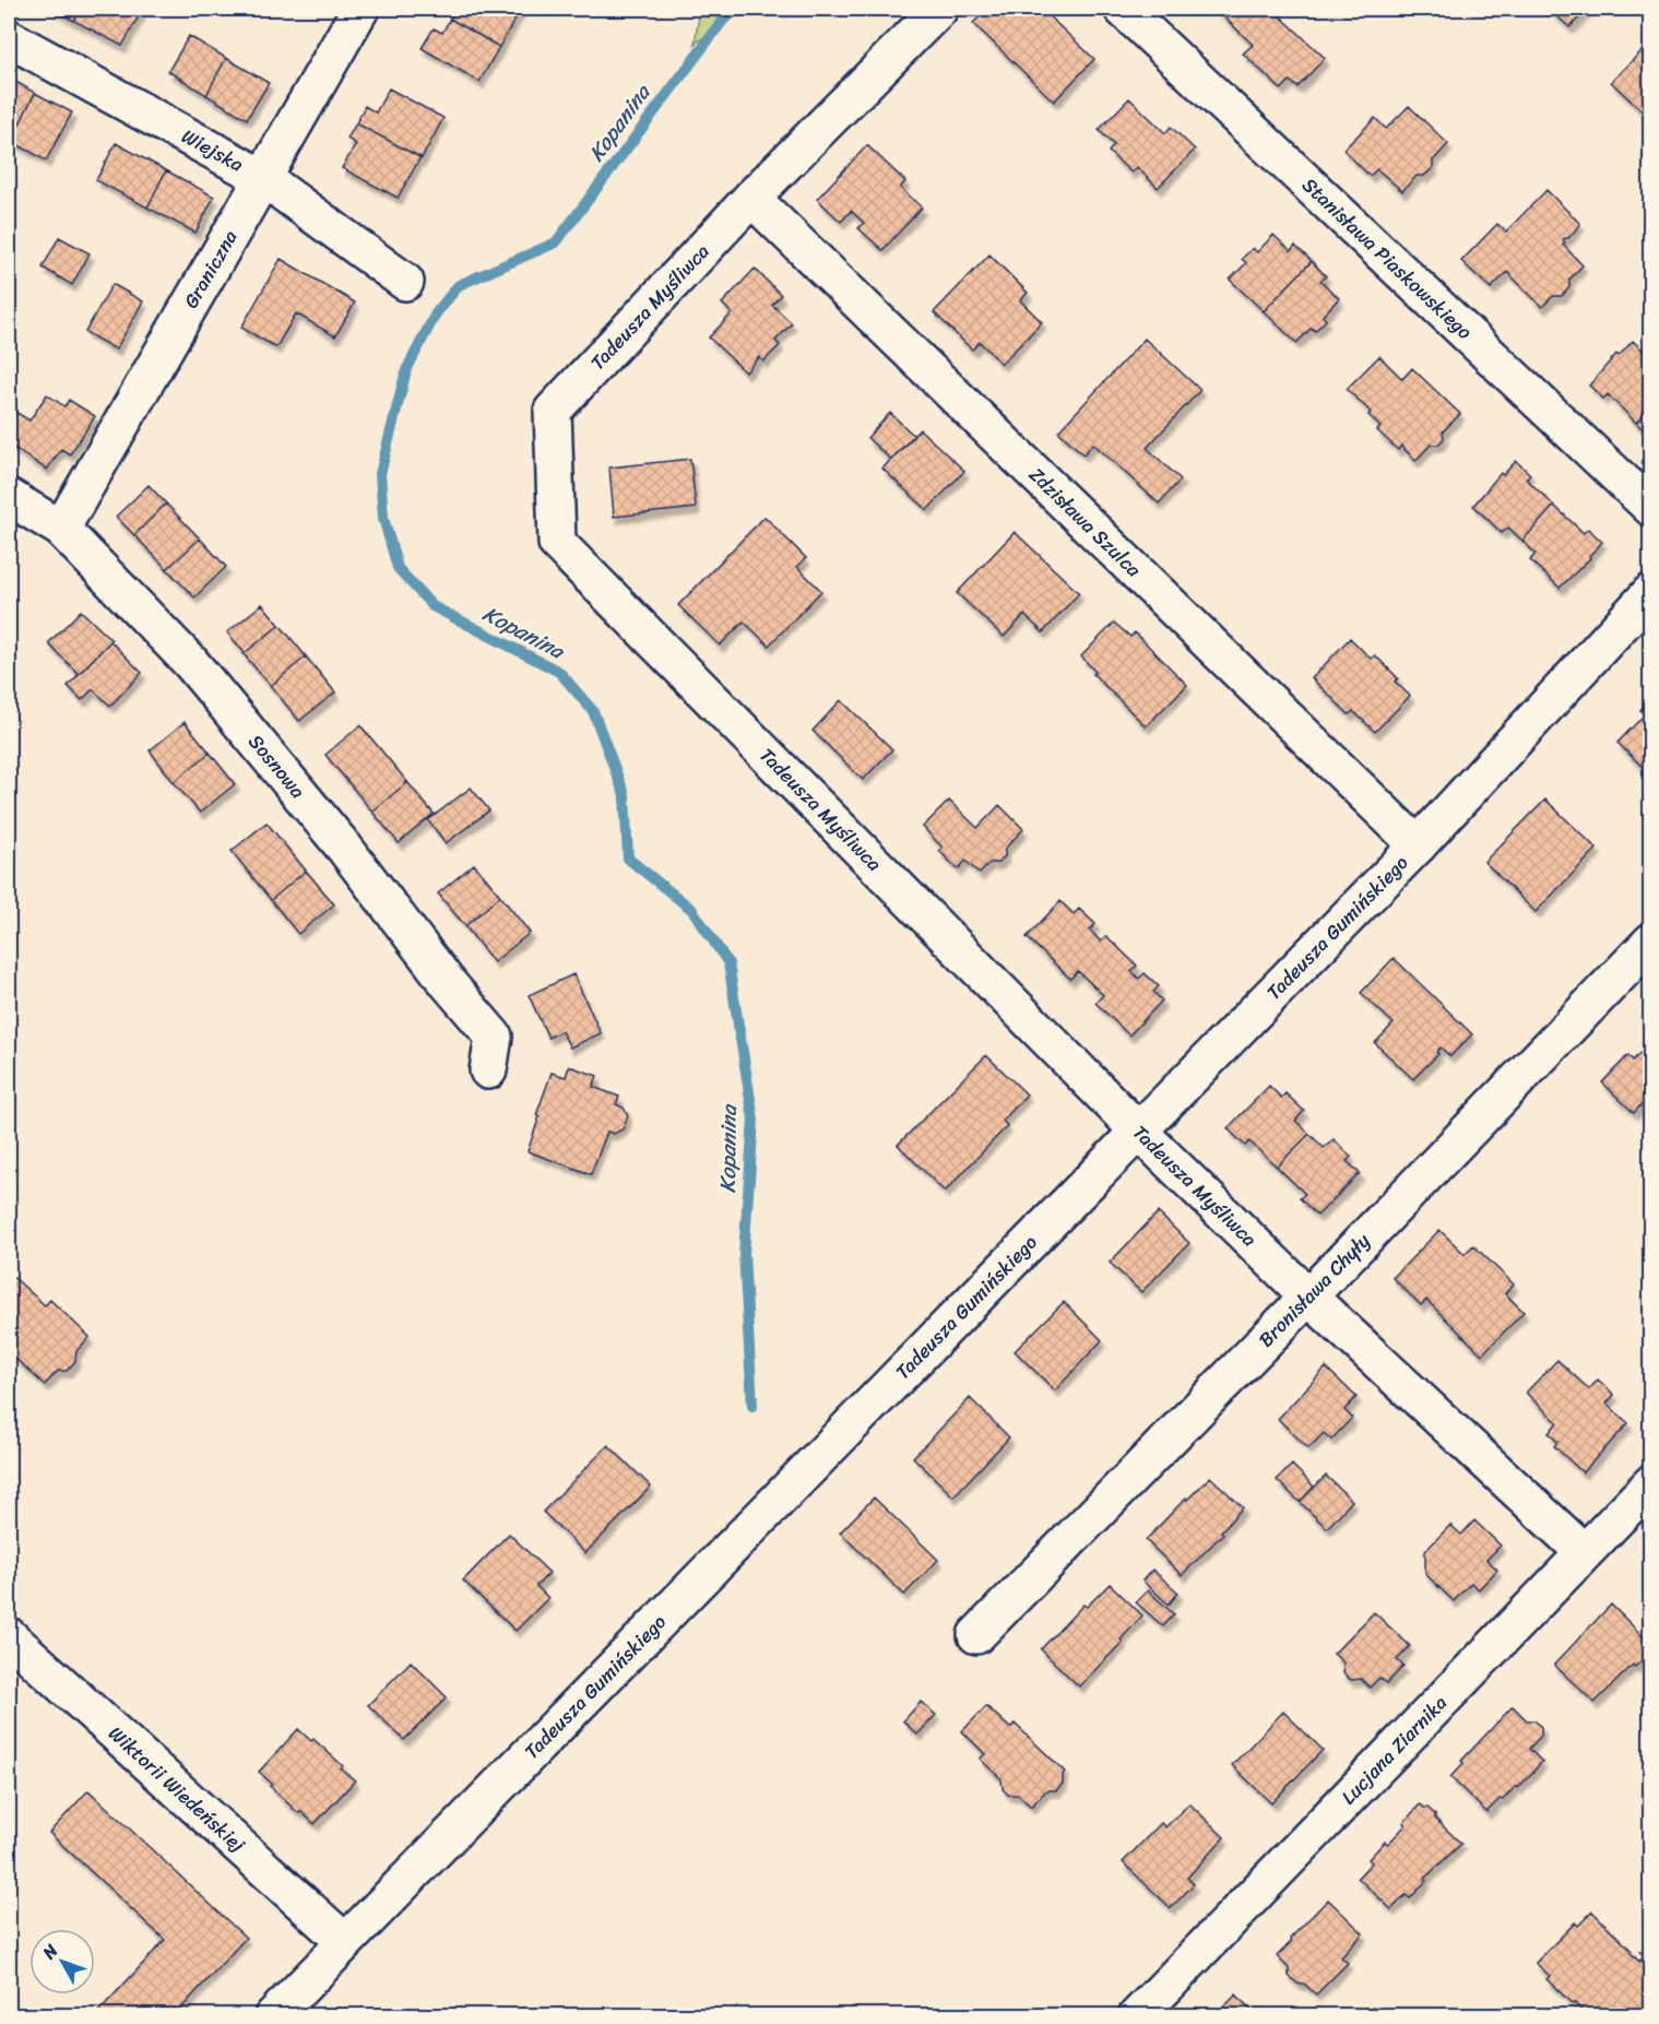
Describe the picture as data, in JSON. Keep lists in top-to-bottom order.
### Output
{
  "streets": {
    "street": [
      "Wiejska",
      "Stanisława Piaskowskiego",
      "Graniczna",
      "Tadeusza Myśliwca",
      "Zdzisława Szulca",
      "Sosnowa",
      "Tadeusza Gumińskiego",
      "Bronisława Chyły",
      "Lucjana Ziarnika",
      "Wiktorii Wiedeńskiej"
    ]
  },
  "crossings": [
    ["Wiejska", "Graniczna"],
    ["Graniczna", "Sosnowa"],
    ["Tadeusza Myśliwca", "Zdzisława Szulca"],
    ["Tadeusza Myśliwca", "Tadeusza Gumińskiego"],
    ["Tadeusza Myśliwca", "Bronisława Chyły"],
    ["Tadeusza Myśliwca", "Lucjana Ziarnika"],
    ["Zdzisława Szulca", "Tadeusza Gumińskiego"],
    ["Tadeusza Gumińskiego", "Wiktorii Wiedeńskiej"]
  ],
  "water": ["Kopanina"],
  "north": "top left"
}
